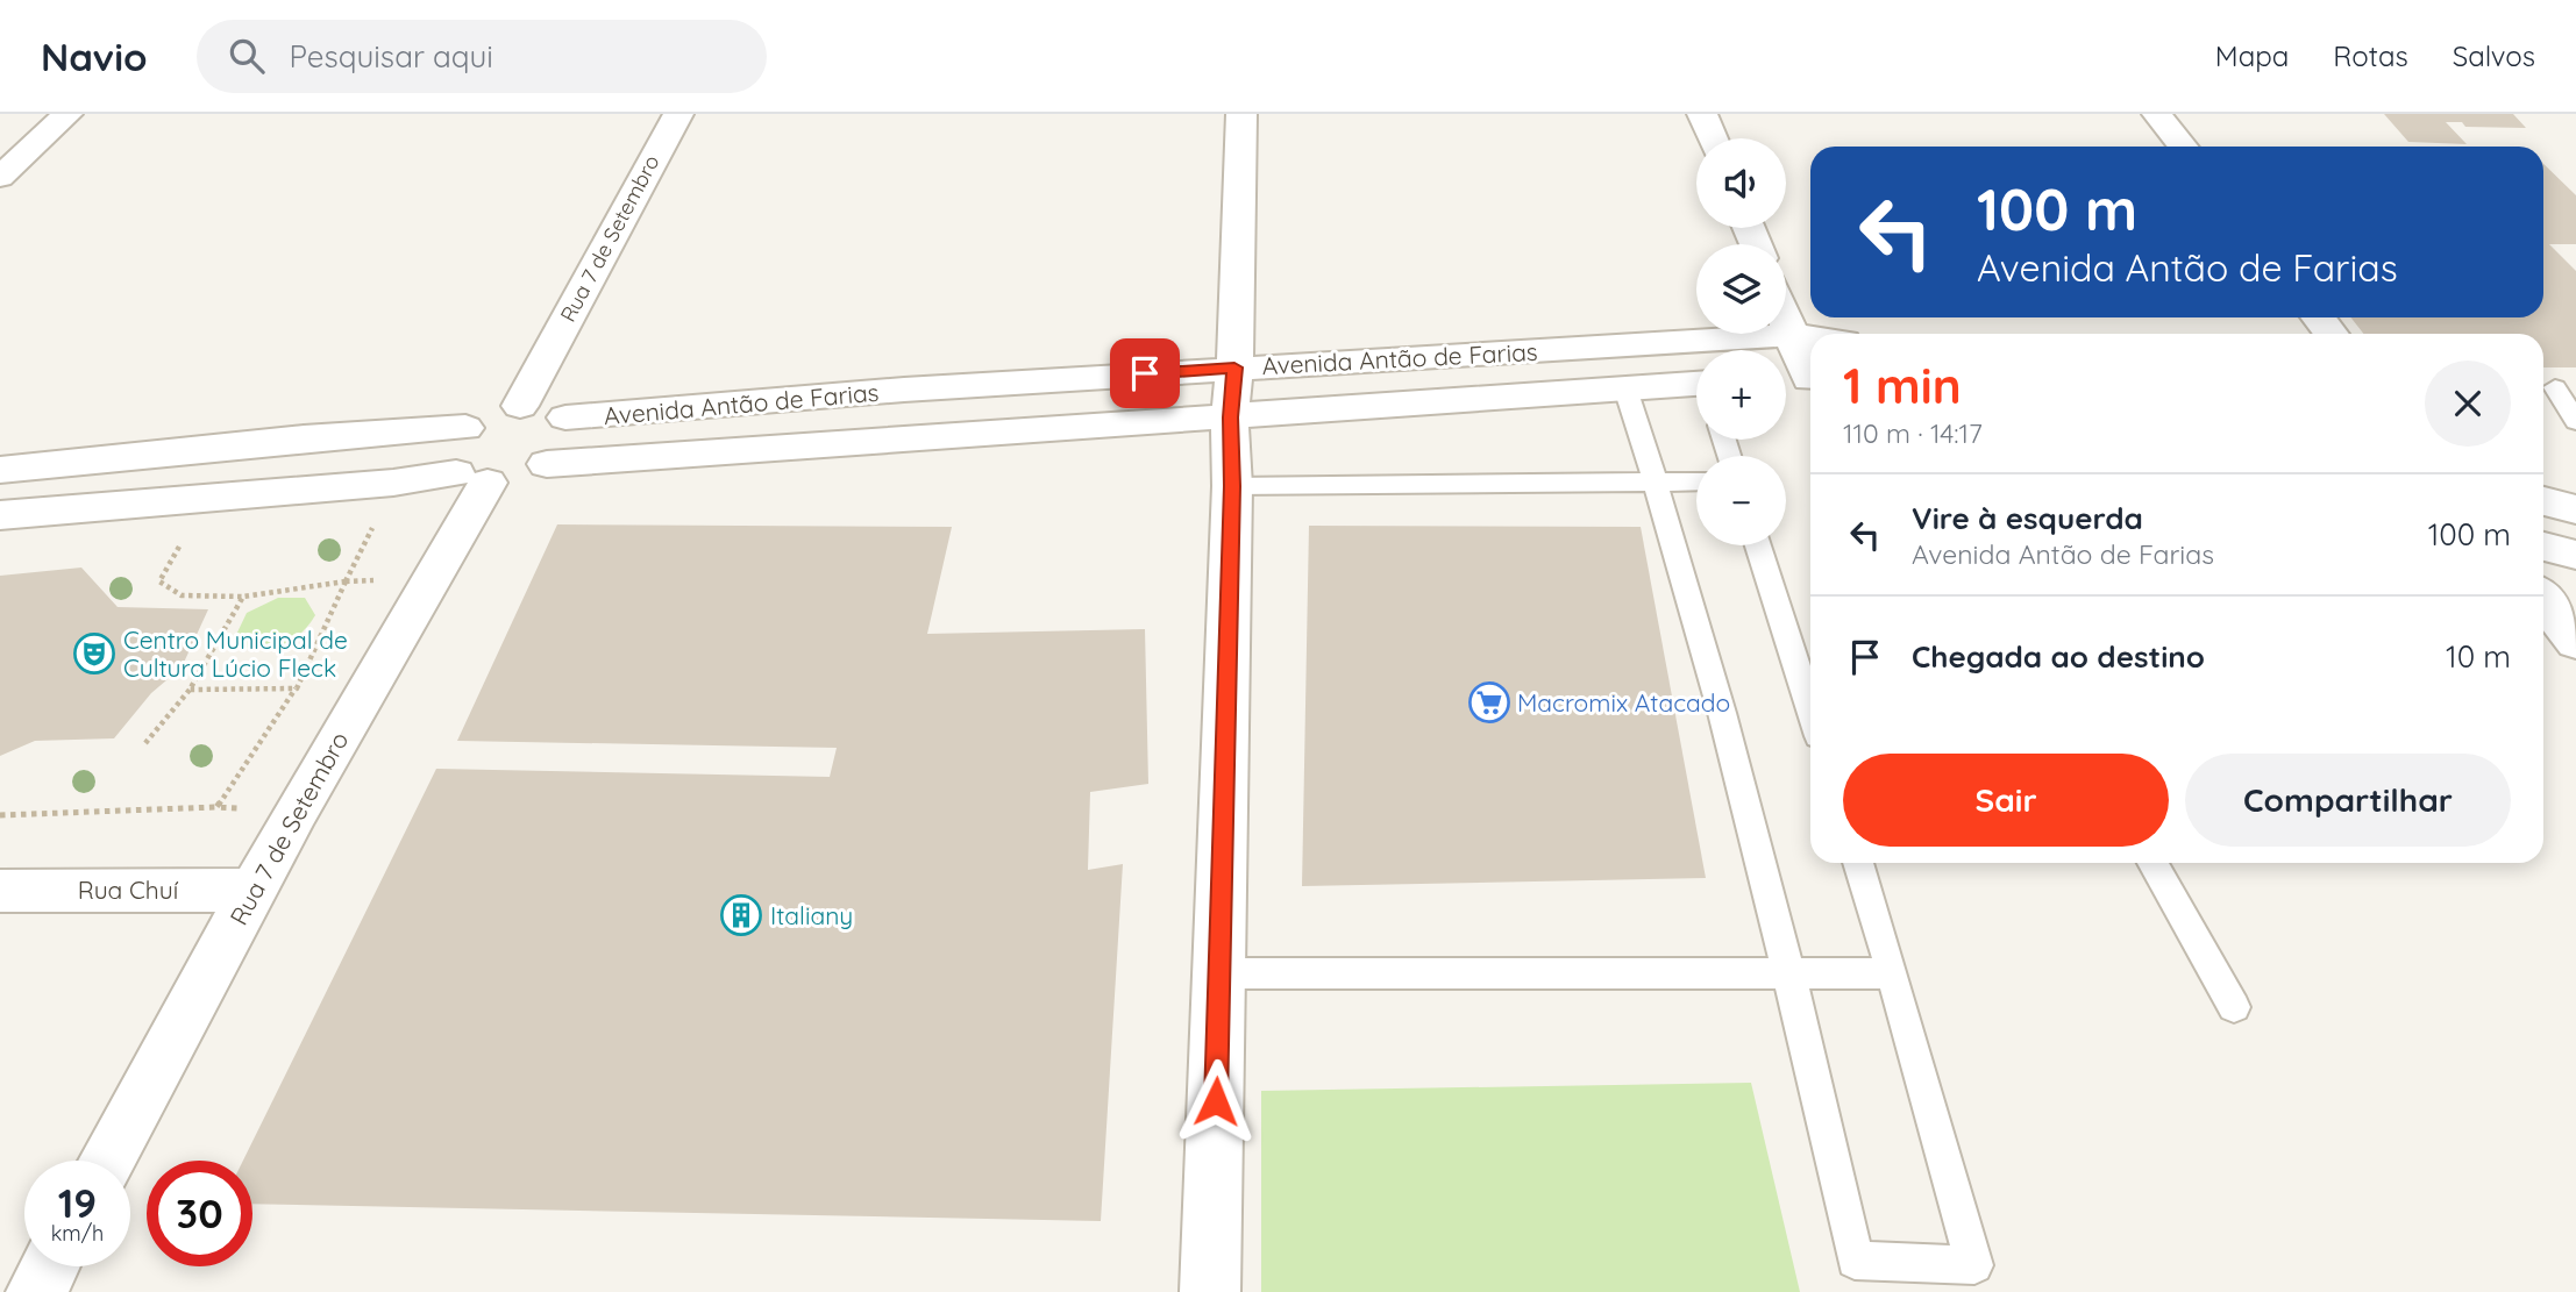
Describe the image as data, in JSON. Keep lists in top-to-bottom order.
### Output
{
  "streets": {
    "street": ["Rua 7 de Setembro", "Avenida Antão de Farias", "Rua Chuí"]
  },
  "crossings": [
    ["Rua 7 de Setembro", "Avenida Antão de Farias"],
    ["Rua 7 de Setembro", "Rua Chuí"]
  ],
  "places": {
    "theatre": ["Centro Municipal de Cultura Lúcio Fleck"],
    "supermarket": ["Macromix Atacado"],
    "building": ["Italiany"]
  },
  "page": {
    "header": "Navio",
    "search": "Pesquisar aqui",
    "nav": ["Mapa", "Rotas", "Salvos"],
    "map_buttons": ["+", "−"],
    "turn": ["100 m", "Avenida Antão de Farias"],
    "heading": ["1 min", "110 m · 14:17"],
    "list": [
      {
        "name": "Vire à esquerda",
        "note": "Avenida Antão de Farias",
        "value": "100 m"
      },
      {
        "name": "Chegada ao destino",
        "value": "10 m"
      }
    ],
    "buttons": ["Sair", "Compartilhar"],
    "speed": "19 km/h",
    "limit": "30"
  }
}
